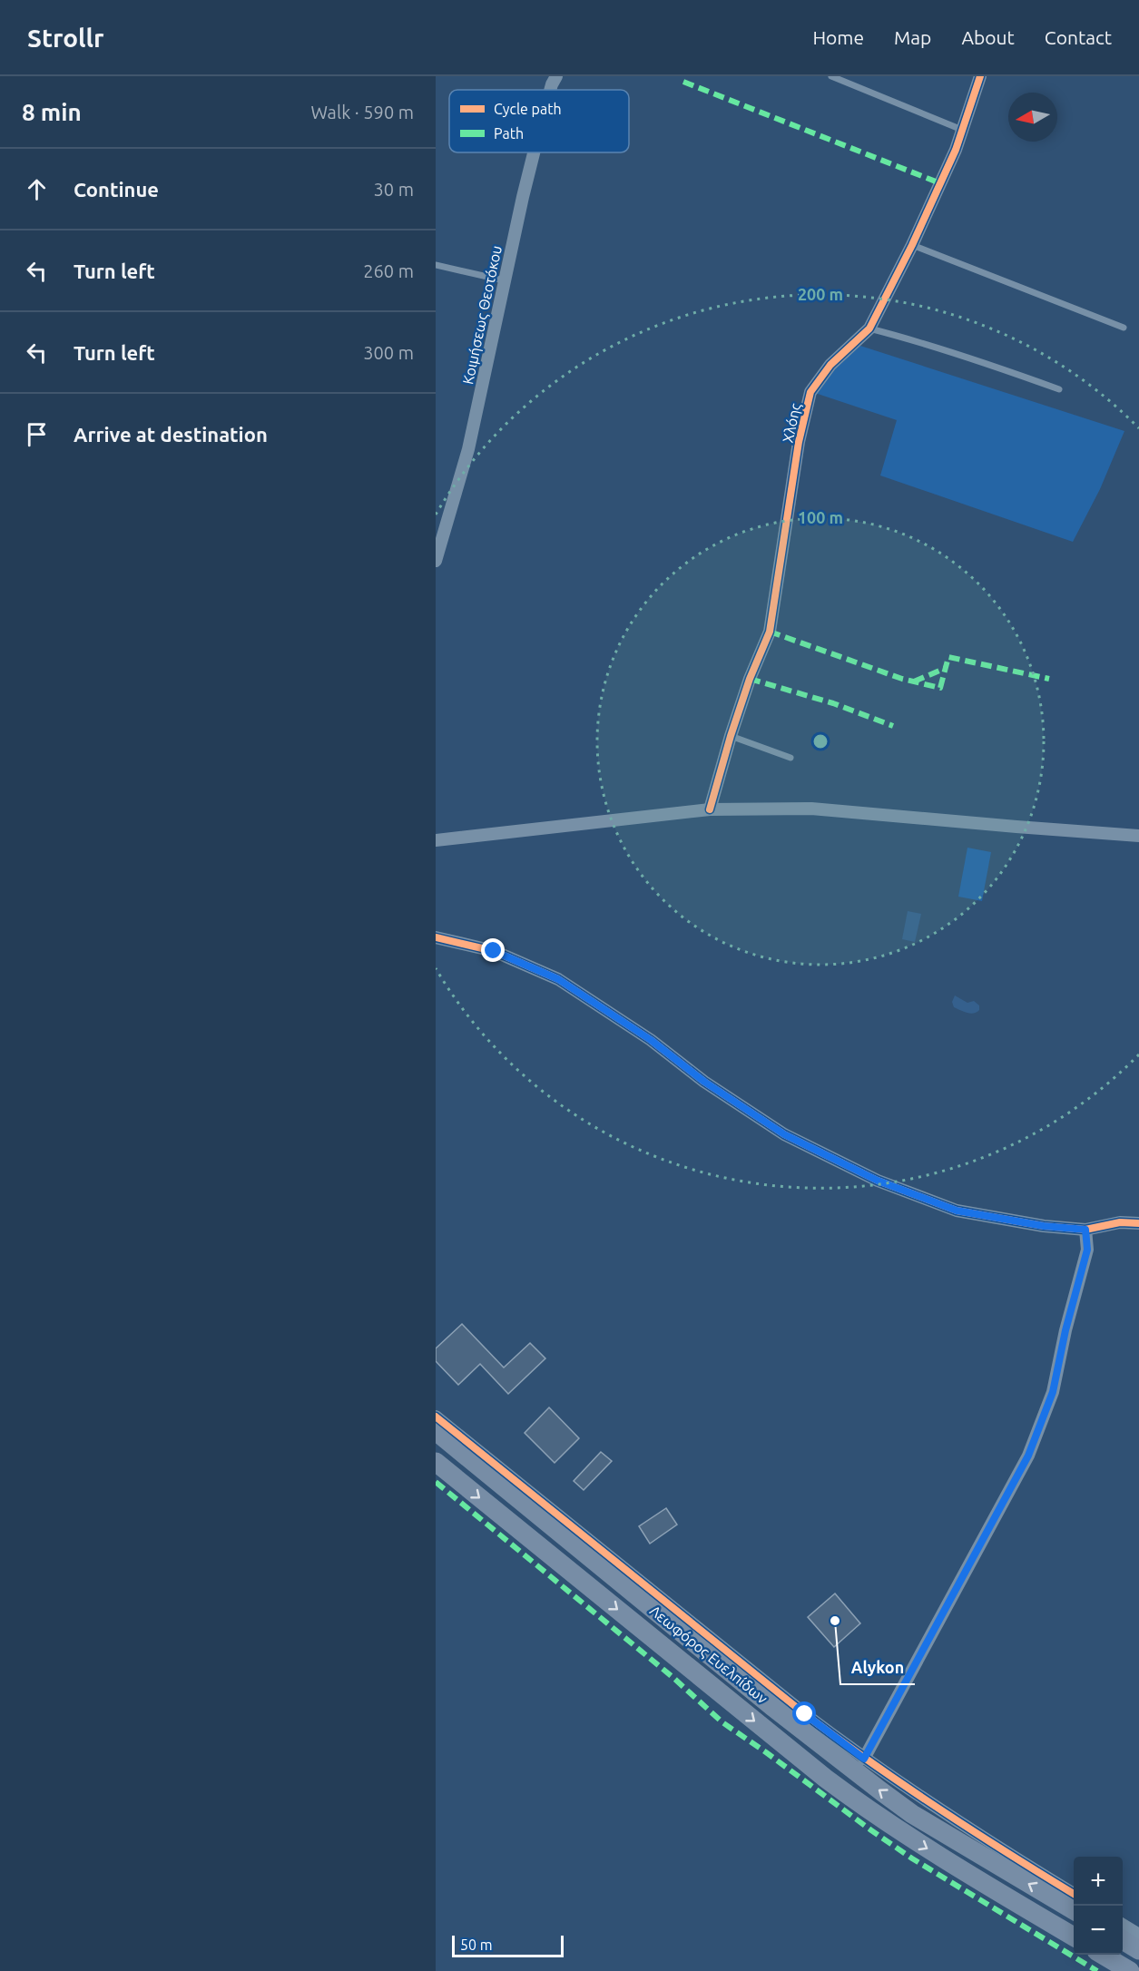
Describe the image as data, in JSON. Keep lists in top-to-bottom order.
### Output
{
  "streets": {
    "main road": ["Λεωφόρος Ευελπίδων"],
    "street": ["Κοιμήσεως Θεοτόκου", "Χλόης"]
  },
  "places": ["Alykon"],
  "legend": ["Cycle path", "Path"],
  "scale_bar": "50 m",
  "north": "left",
  "page": {
    "header": "Strollr",
    "nav": [
      "Home",
      "Map",
      "About",
      "Contact"
    ],
    "heading": ["8 min", "Walk · 590 m"],
    "list": [
      ["Continue", "30 m"],
      ["Turn left", "260 m"],
      ["Turn left", "300 m"],
      "Arrive at destination"
    ],
    "map_buttons": ["+", "−"],
    "scale": "50 m"
  },
  "rings": ["200 m", "100 m"]
}
